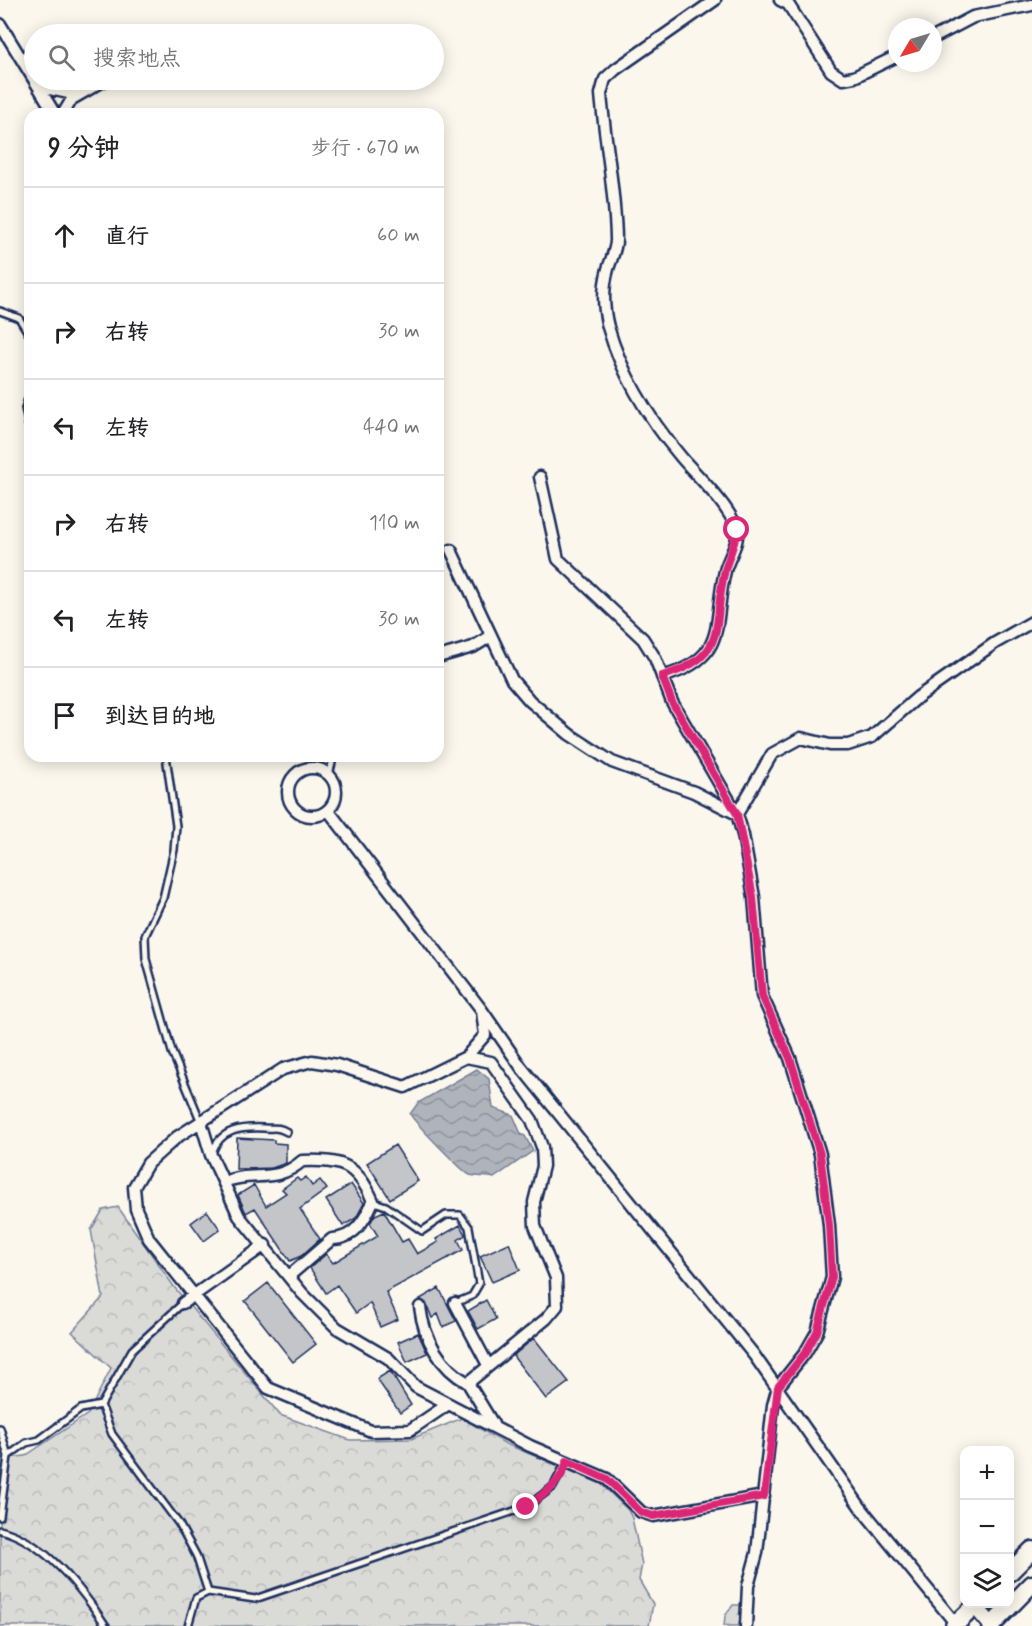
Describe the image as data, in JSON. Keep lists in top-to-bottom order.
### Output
{
  "north": "bottom left",
  "page": {
    "search": "搜索地点",
    "heading": ["9 分钟", "步行 · 670 m"],
    "list": [
      ["直行", "60 m"],
      ["右转", "30 m"],
      ["左转", "440 m"],
      ["右转", "110 m"],
      ["左转", "30 m"],
      "到达目的地"
    ],
    "map_buttons": ["+", "−"]
  }
}
